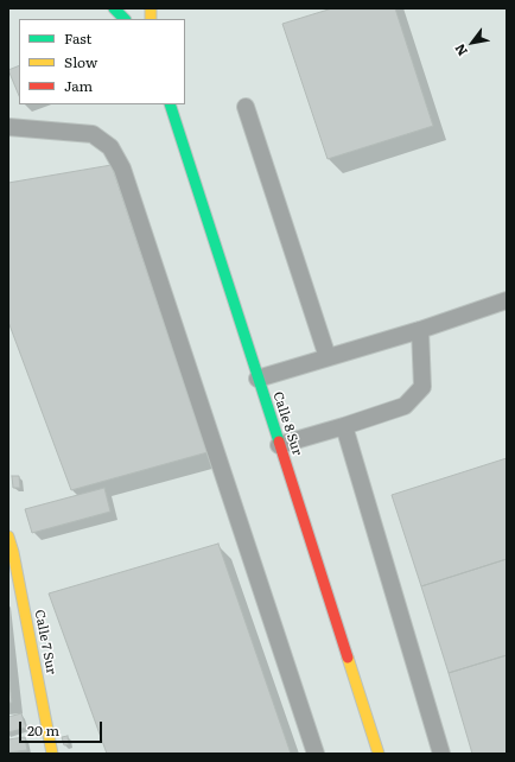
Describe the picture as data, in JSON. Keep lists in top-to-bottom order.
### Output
{
  "streets": {
    "street": ["Calle 8 Sur", "Calle 7 Sur"]
  },
  "legend": ["Fast", "Slow", "Jam"],
  "scale_bar": "20 m",
  "north": "bottom left"
}
